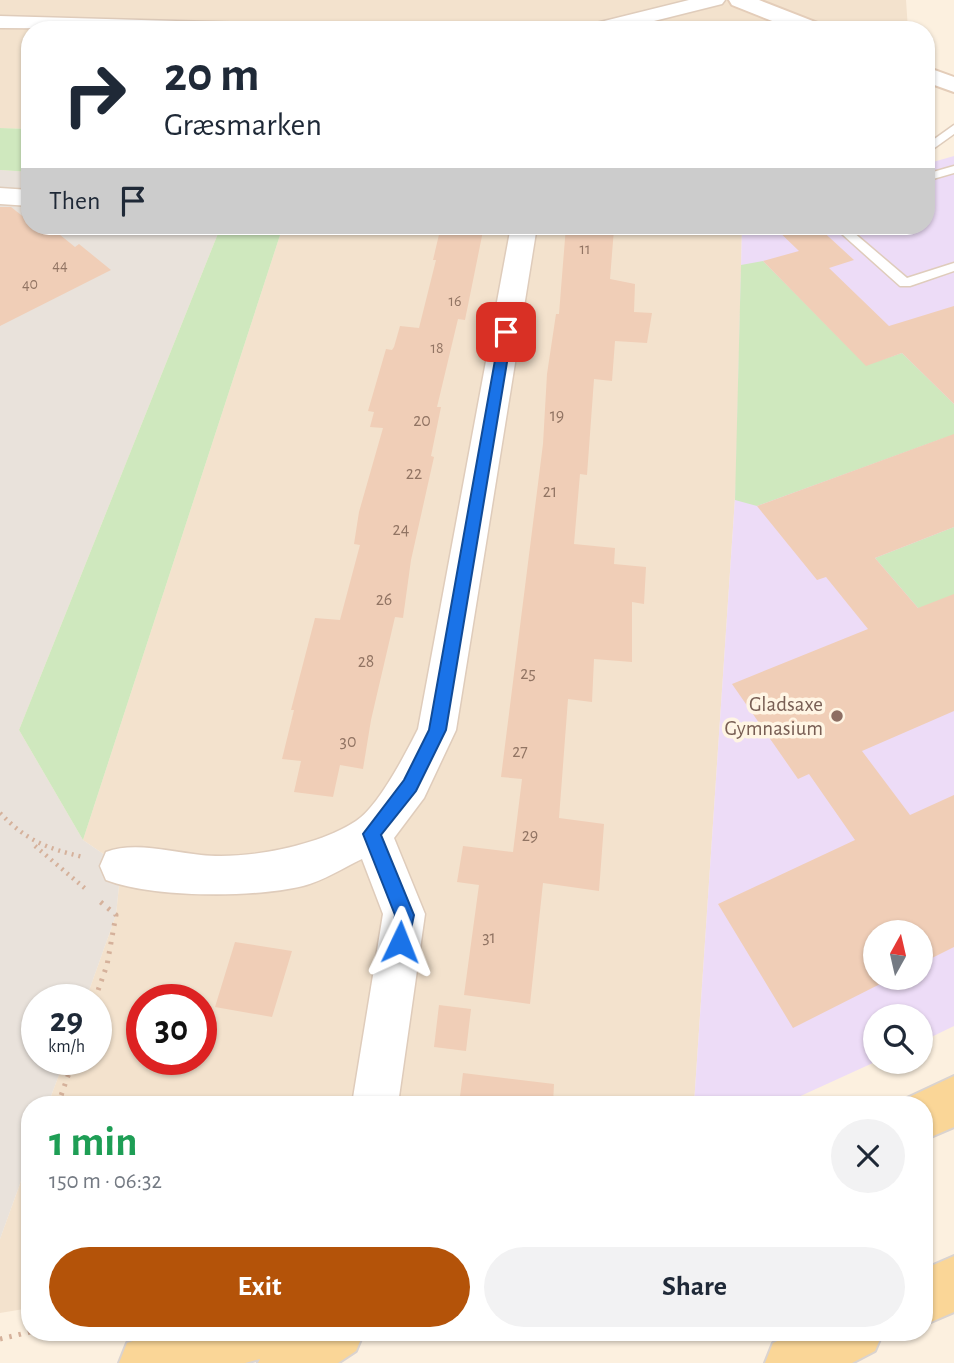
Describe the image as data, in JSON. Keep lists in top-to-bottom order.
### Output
{
  "places": ["Gladsaxe Gymnasium"],
  "house_numbers": [
    "11",
    "44",
    "40",
    "16",
    "18",
    "19",
    "20",
    "22",
    "21",
    "24",
    "26",
    "28",
    "25",
    "30",
    "27",
    "29",
    "31"
  ],
  "north": "top",
  "page": {
    "turn": ["20 m", "Græsmarken"],
    "then": "Then",
    "speed": "29 km/h",
    "limit": "30",
    "heading": ["1 min", "150 m · 06:32"],
    "buttons": ["Exit", "Share"]
  }
}
